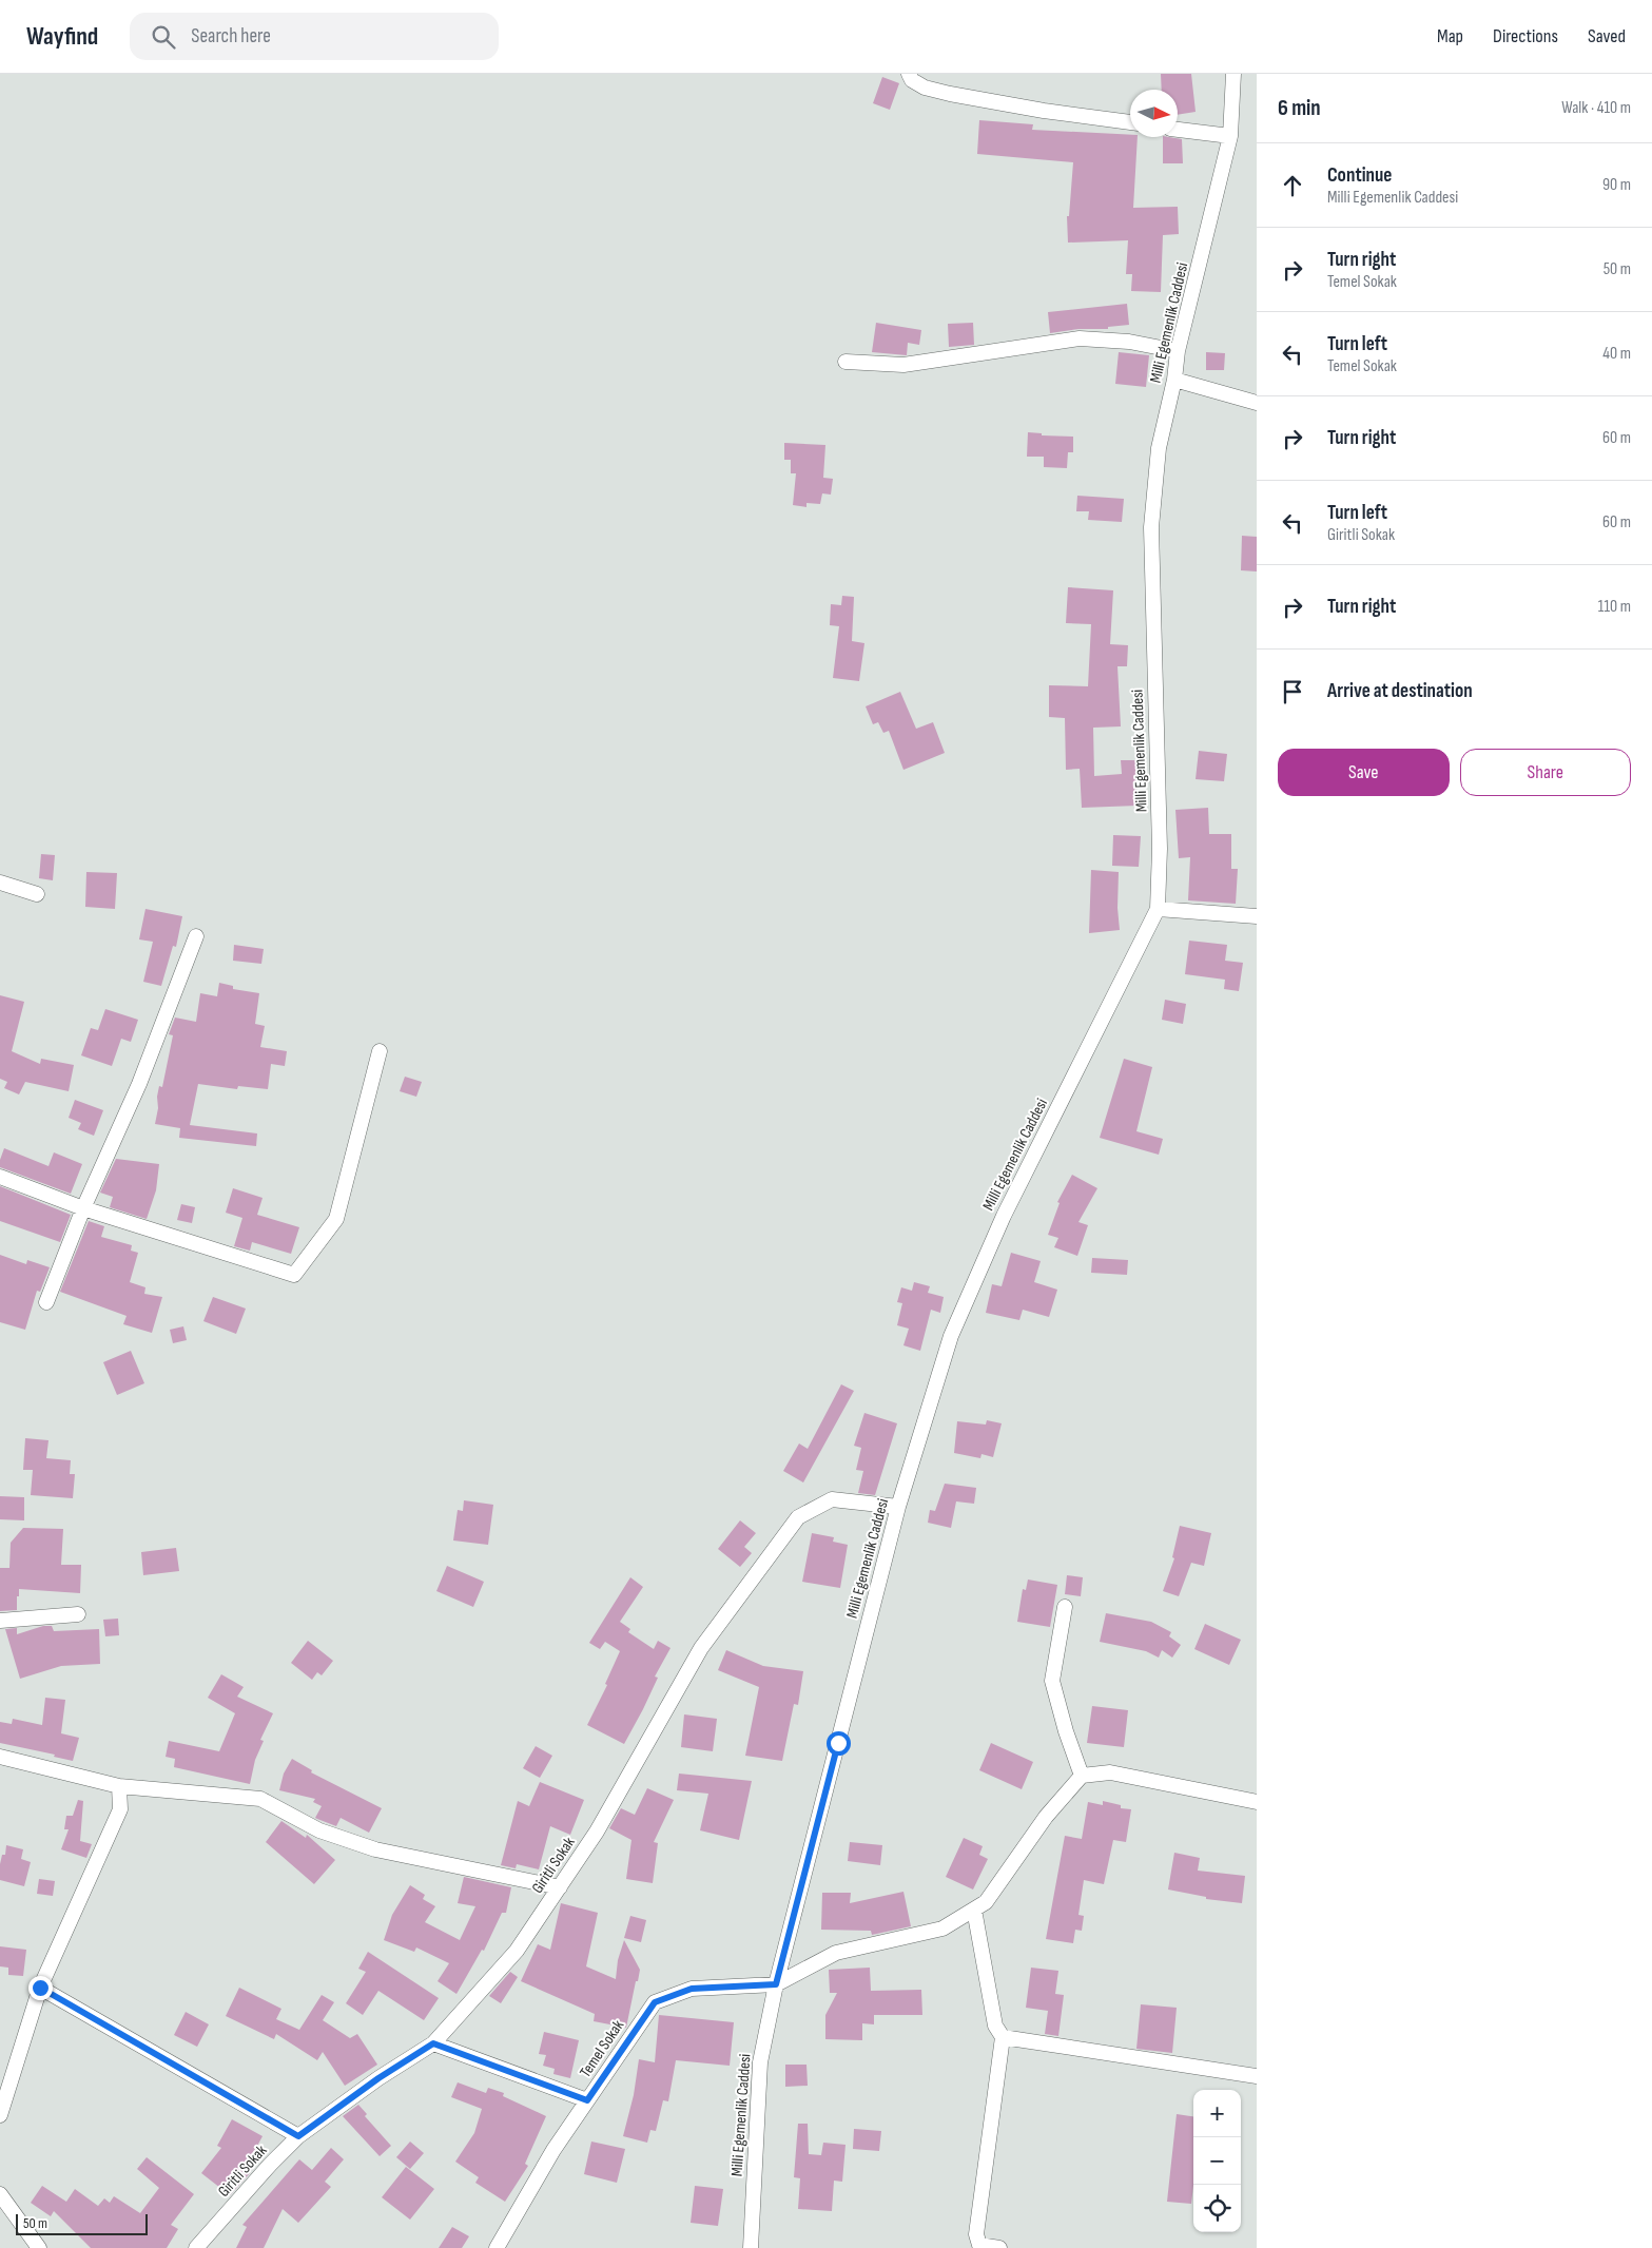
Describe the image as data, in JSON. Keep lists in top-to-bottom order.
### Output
{
  "streets": {
    "street": ["Milli Egemenlik Caddesi", "Giritli Sokak", "Temel Sokak"]
  },
  "crossings": [
    ["Milli Egemenlik Caddesi", "Giritli Sokak"],
    ["Milli Egemenlik Caddesi", "Temel Sokak"]
  ],
  "scale_bar": "50 m",
  "north": "right",
  "page": {
    "header": "Wayfind",
    "search": "Search here",
    "nav": ["Map", "Directions", "Saved"],
    "heading": ["6 min", "Walk · 410 m"],
    "list": [
      ["Continue", "Milli Egemenlik Caddesi", "90 m"],
      ["Turn right", "Temel Sokak", "50 m"],
      ["Turn left", "Temel Sokak", "40 m"],
      ["Turn right", "60 m"],
      ["Turn left", "Giritli Sokak", "60 m"],
      ["Turn right", "110 m"],
      "Arrive at destination"
    ],
    "buttons": ["Save", "Share"],
    "map_buttons": ["+", "−"],
    "scale": "50 m"
  }
}
